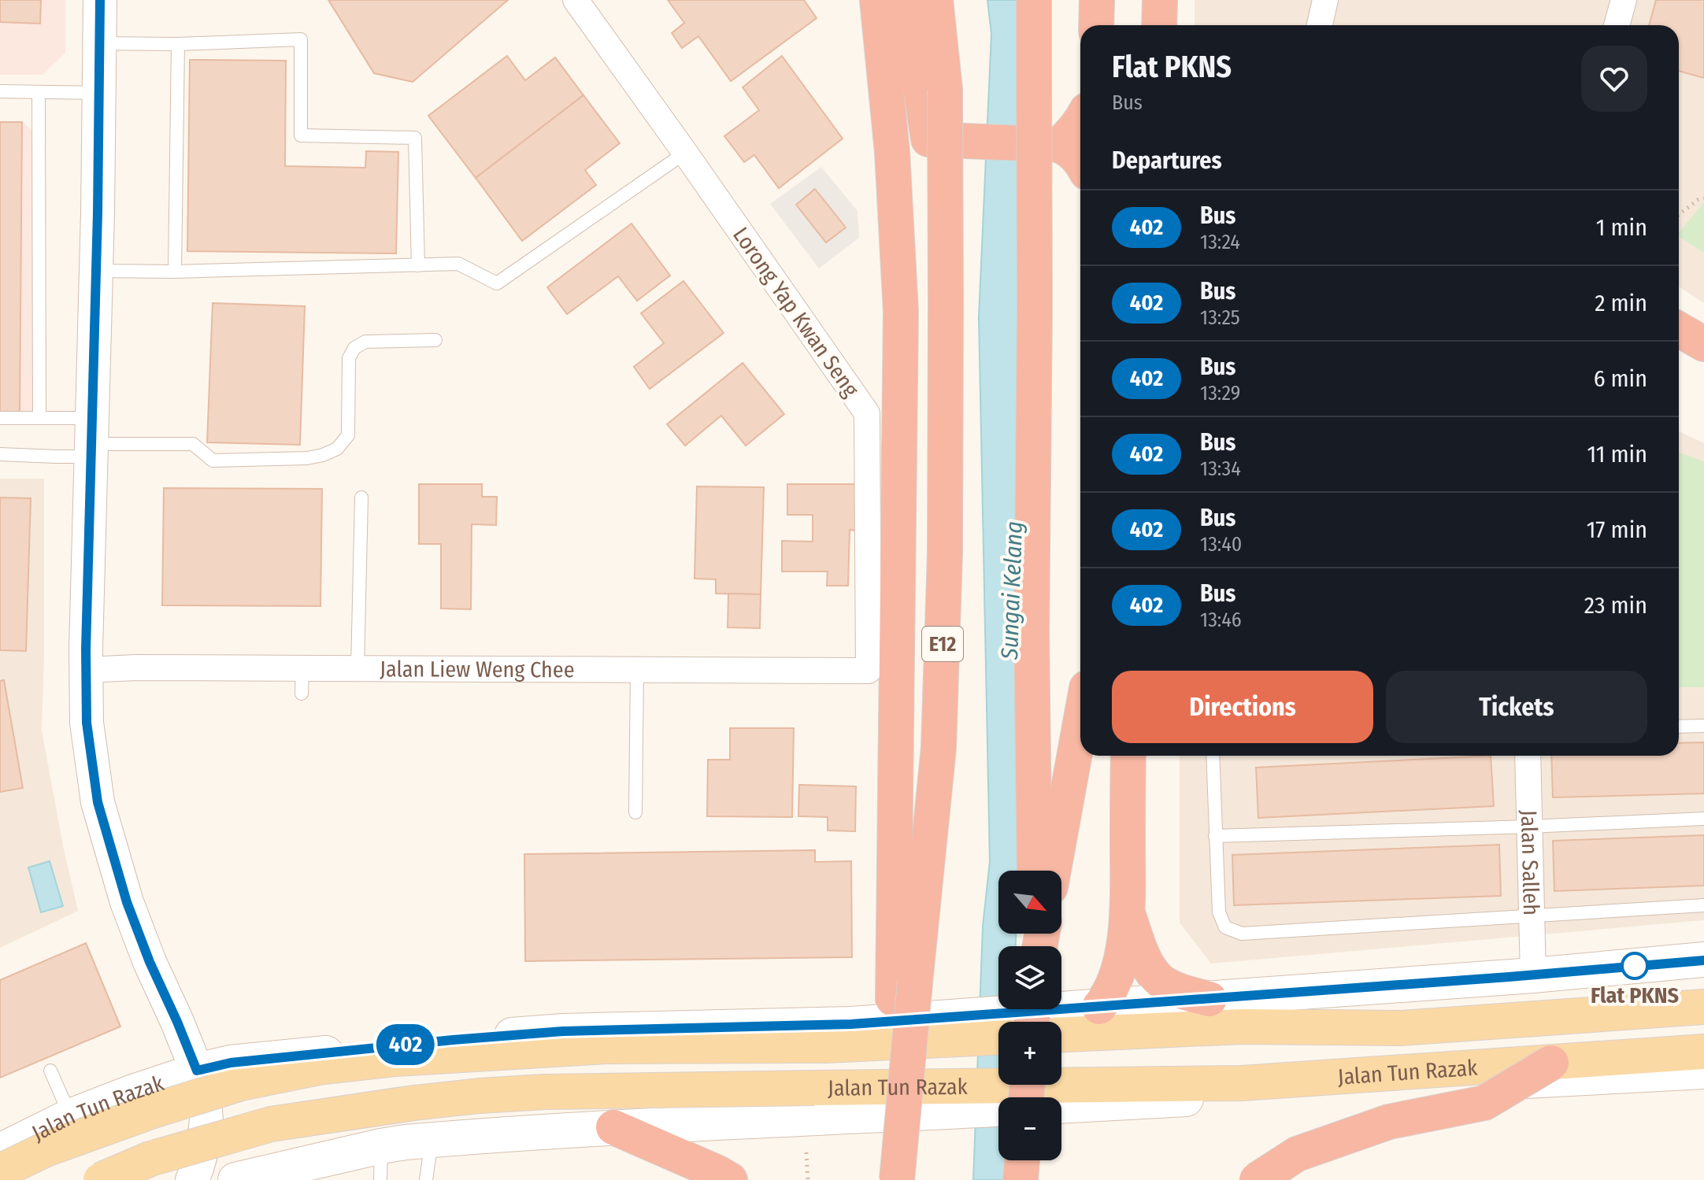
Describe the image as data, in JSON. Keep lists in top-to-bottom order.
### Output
{
  "streets": {
    "highway": ["E12"],
    "main road": ["Jalan Tun Razak"],
    "street": ["Lorong Yap Kwan Seng", "Jalan Liew Weng Chee", "Jalan Salleh"]
  },
  "crossings": [
    ["Lorong Yap Kwan Seng", "Jalan Liew Weng Chee"],
    ["Jalan Salleh", "Jalan Tun Razak"]
  ],
  "water": ["Sungai Kelang"],
  "places": ["Flat PKNS"],
  "lines": ["bus line 402"],
  "north": "bottom right",
  "page": {
    "on_map": "402",
    "heading": [
      ["Flat PKNS", "Bus"],
      "Departures"
    ],
    "list": [
      {
        "mark": "402",
        "name": "Bus",
        "note": "13:24",
        "value": "1 min"
      },
      {
        "mark": "402",
        "name": "Bus",
        "note": "13:25",
        "value": "2 min"
      },
      {
        "mark": "402",
        "name": "Bus",
        "note": "13:29",
        "value": "6 min"
      },
      {
        "mark": "402",
        "name": "Bus",
        "note": "13:34",
        "value": "11 min"
      },
      {
        "mark": "402",
        "name": "Bus",
        "note": "13:40",
        "value": "17 min"
      },
      {
        "mark": "402",
        "name": "Bus",
        "note": "13:46",
        "value": "23 min"
      }
    ],
    "buttons": ["Directions", "Tickets"],
    "map_buttons": ["+", "−"]
  }
}
